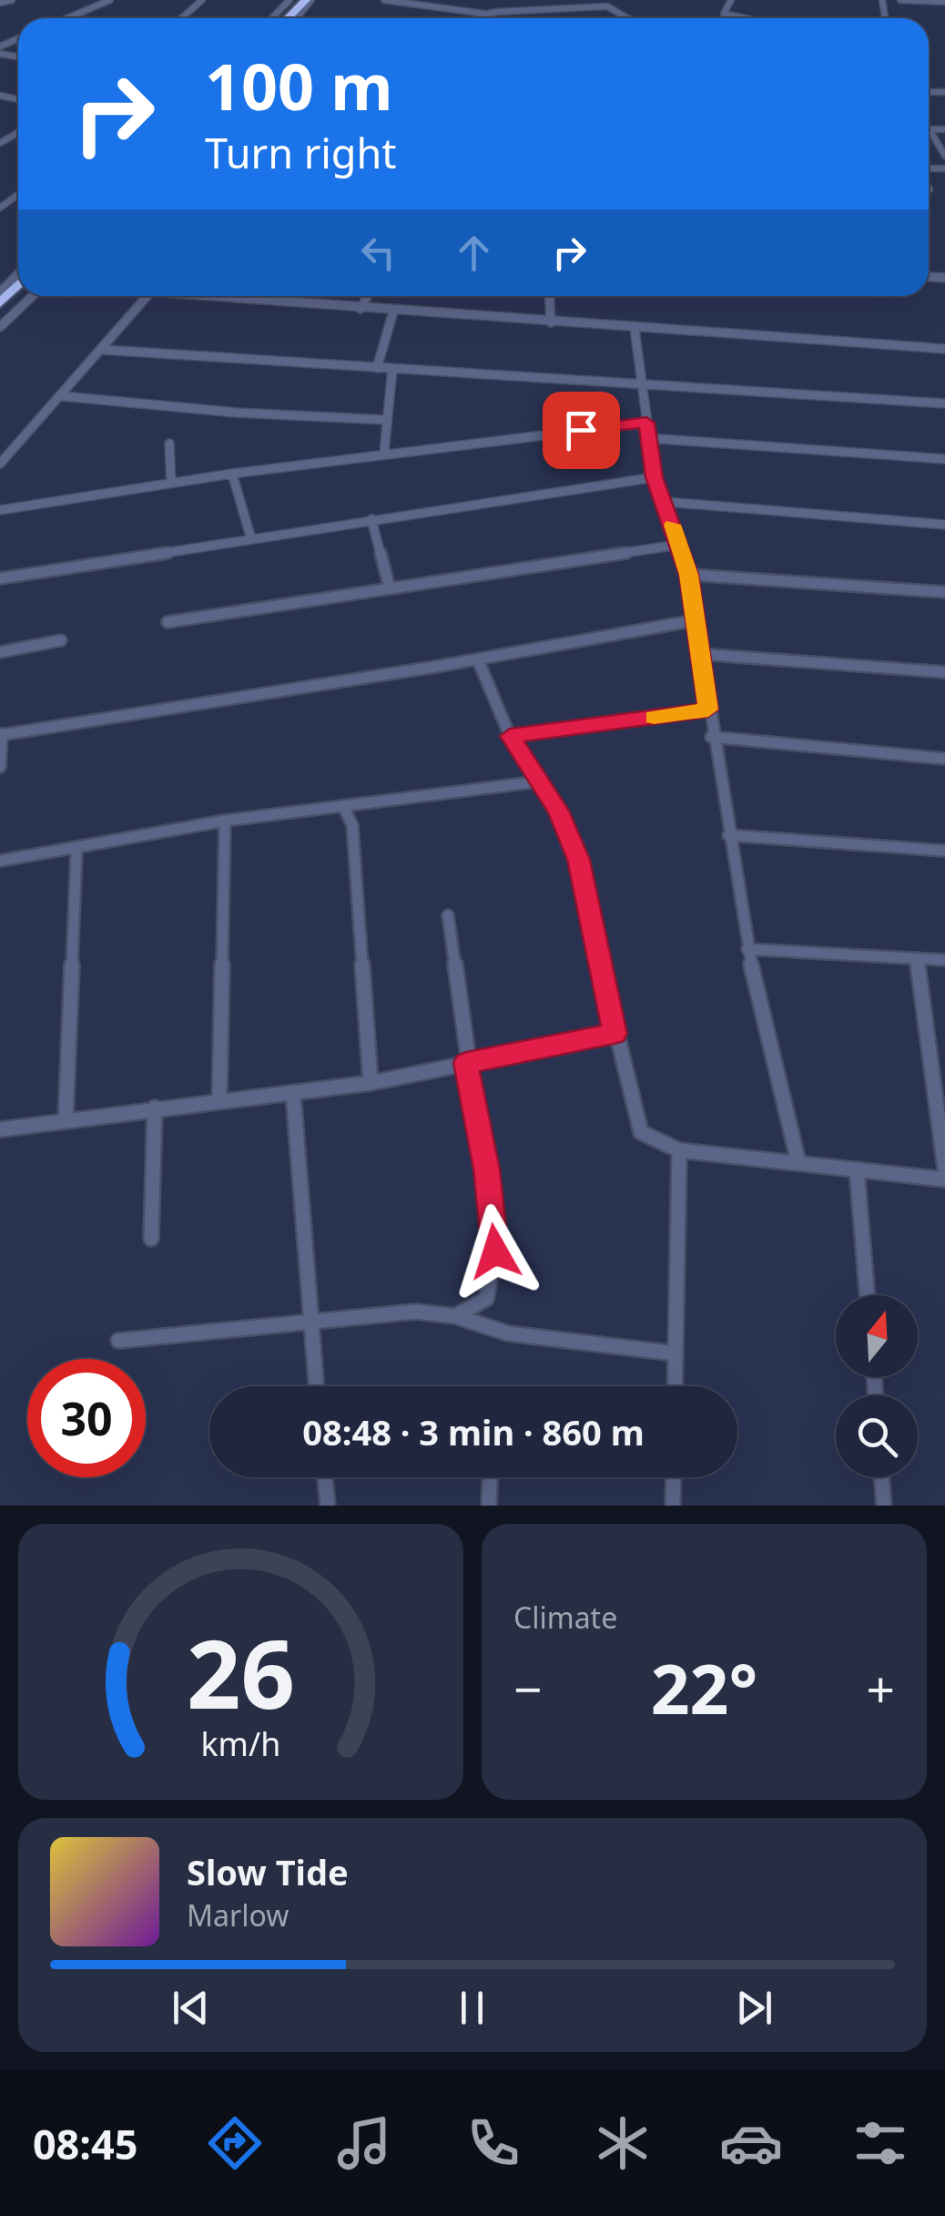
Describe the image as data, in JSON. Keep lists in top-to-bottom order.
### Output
{
  "north": "top",
  "page": {
    "turn": ["100 m", "Turn right"],
    "limit": "30",
    "trip": "08:48 · 3 min · 860 m",
    "tile": "Climate",
    "heat": ["−", "22°", "+"],
    "song": ["Slow Tide", "Marlow"],
    "tabs": "08:45",
    "gauge": ["26", "km/h"]
  }
}
